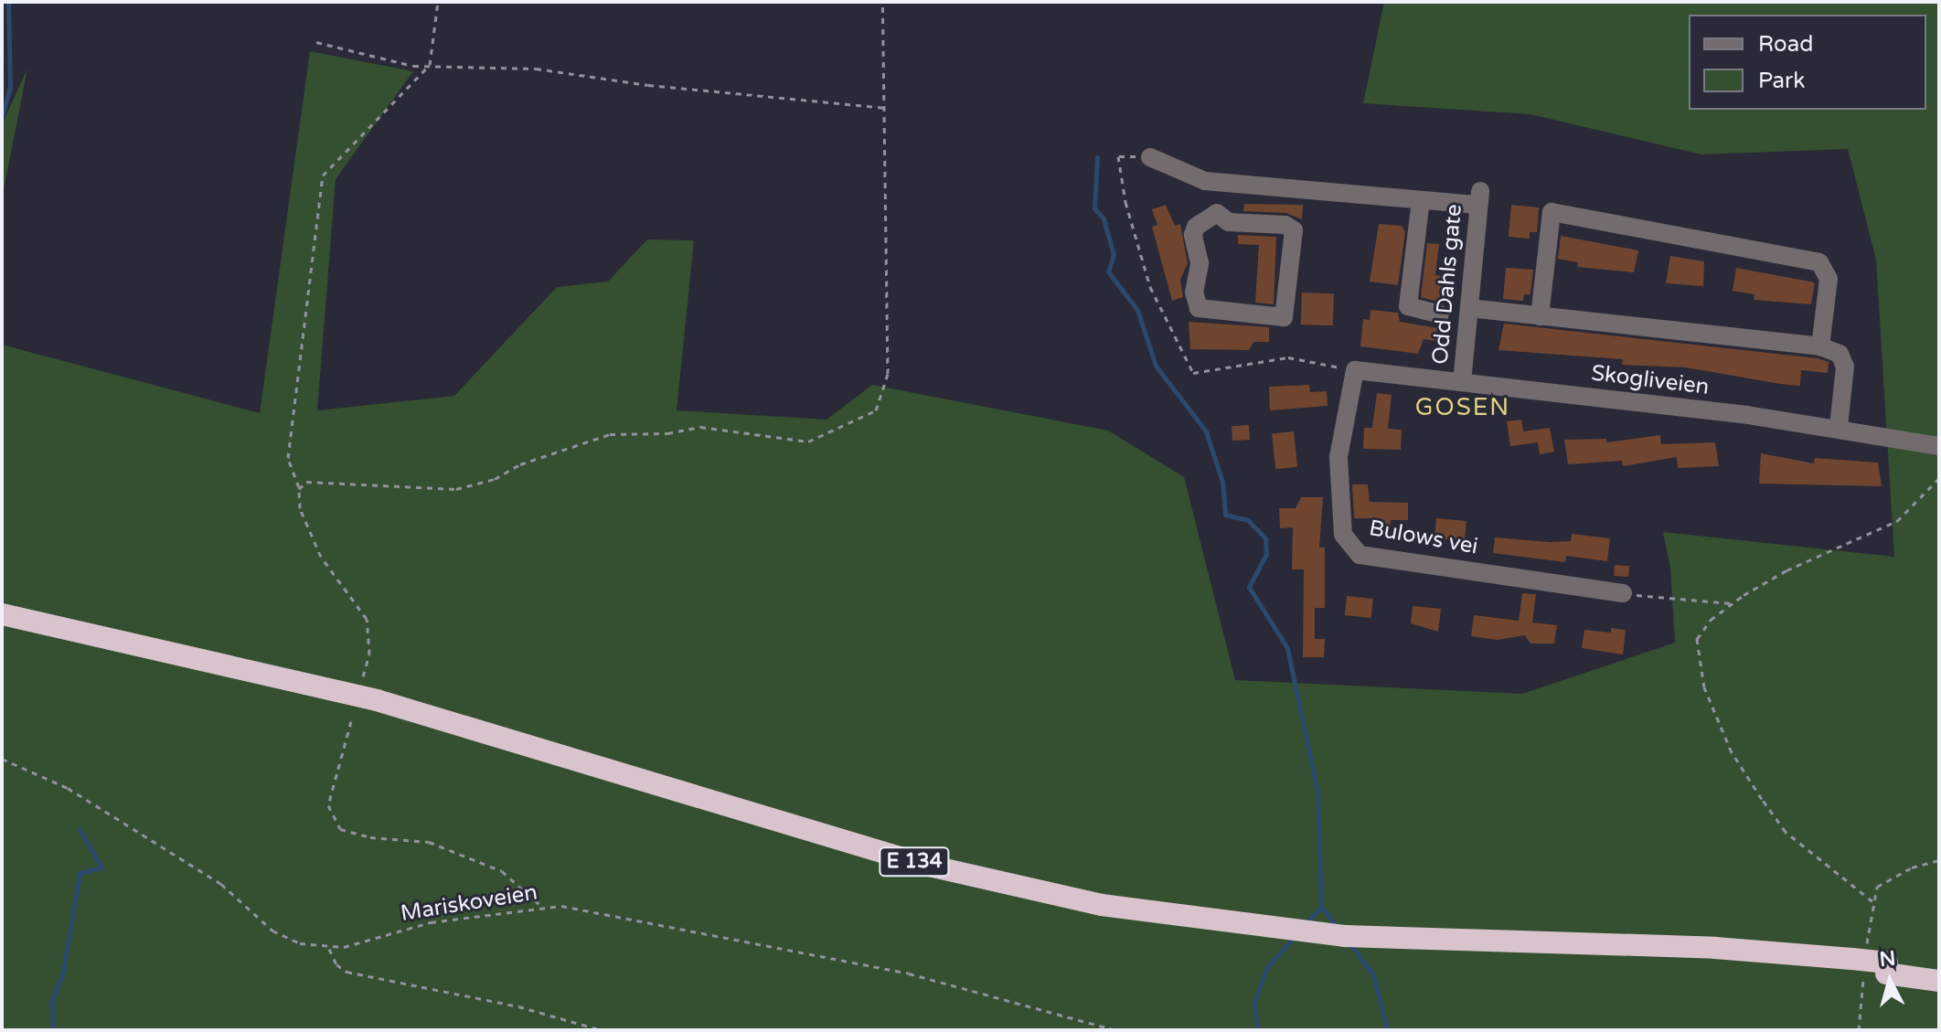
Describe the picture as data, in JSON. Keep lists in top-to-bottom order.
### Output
{
  "streets": {
    "highway": ["E 134"],
    "street": ["Odd Dahls gate", "Skogliveien", "Bulows vei"],
    "path": ["Mariskoveien"]
  },
  "crossings": [
    ["Odd Dahls gate", "Skogliveien"],
    ["Skogliveien", "Bulows vei"]
  ],
  "districts": ["GOSEN"],
  "legend": ["Road", "Park"],
  "north": "top"
}
